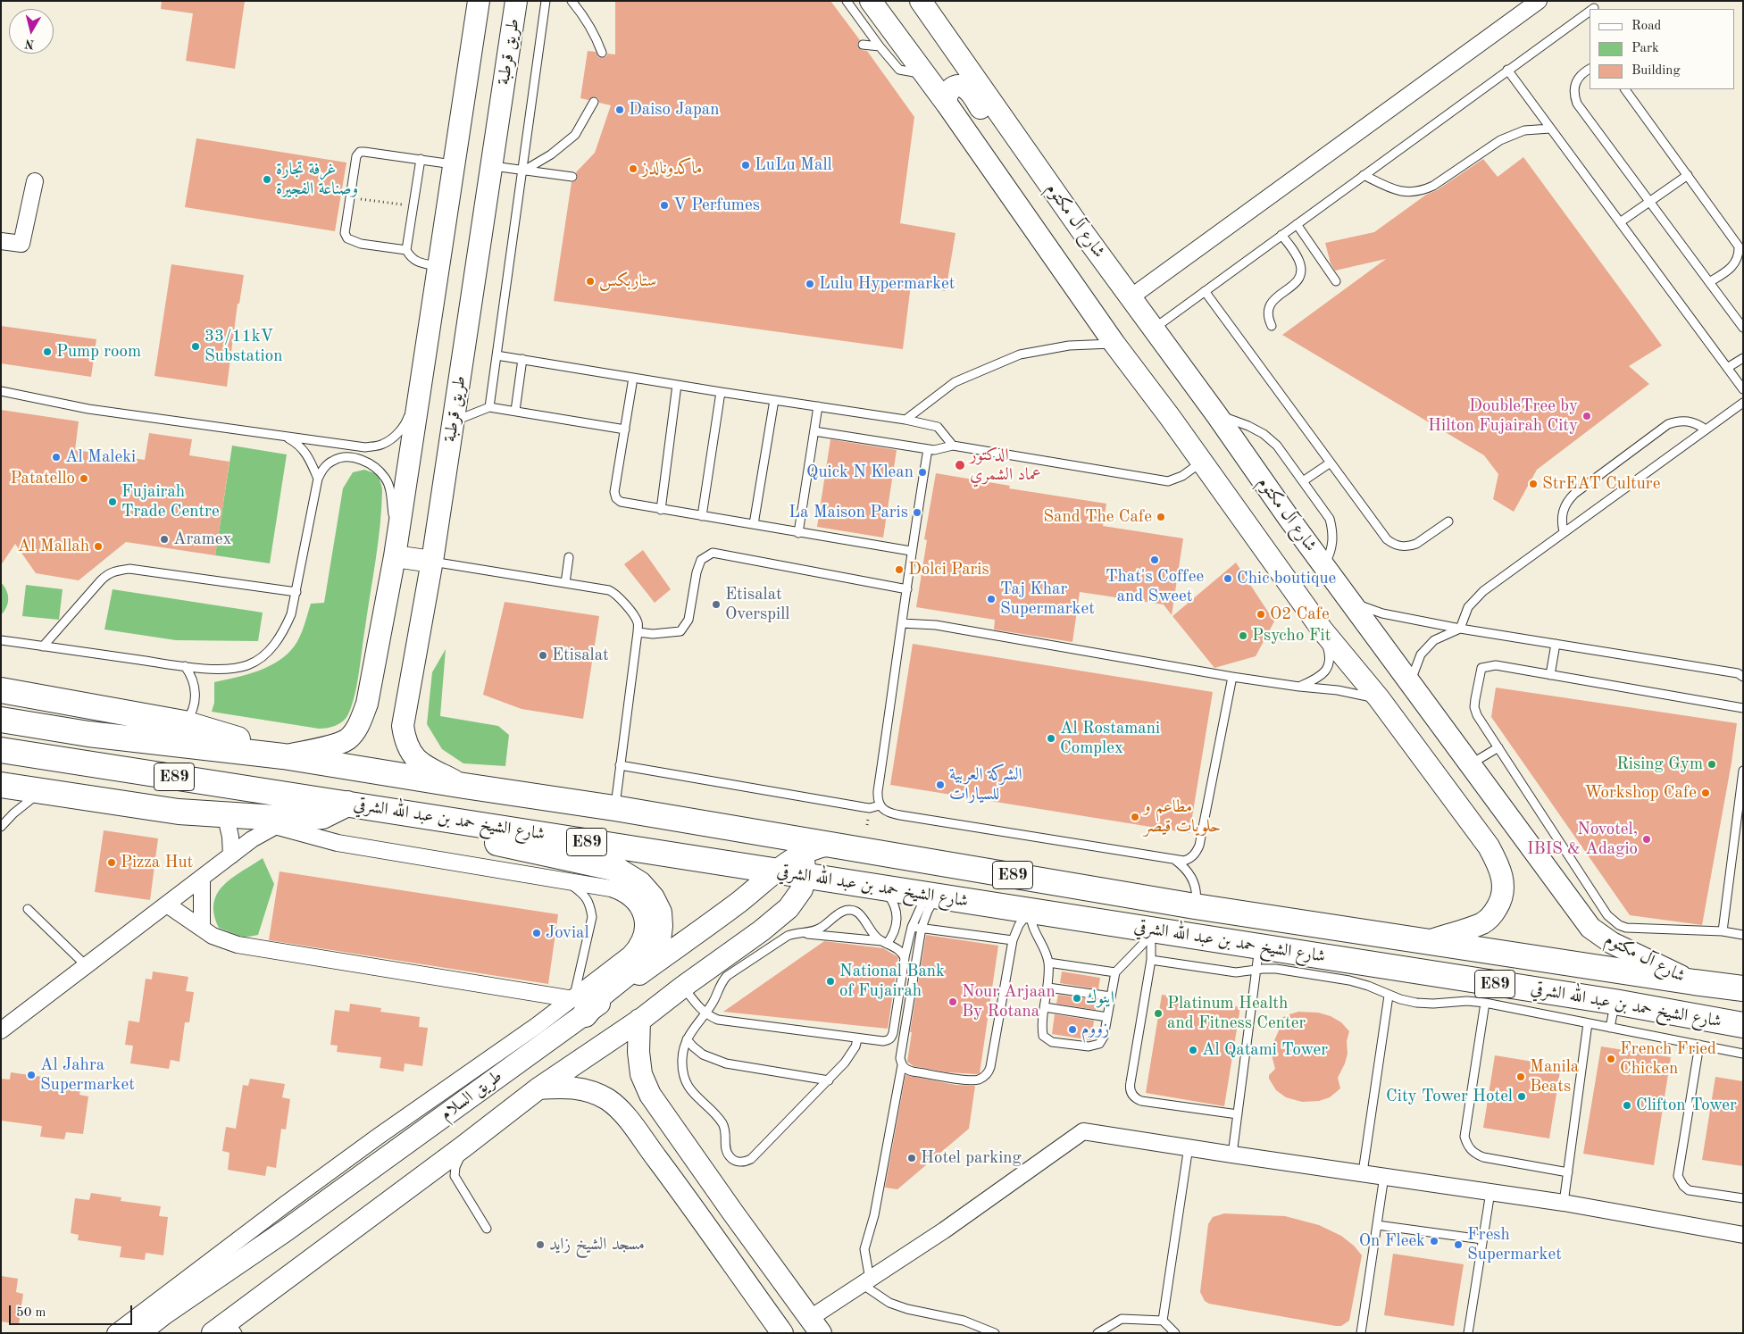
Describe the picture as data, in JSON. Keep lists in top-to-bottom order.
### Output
{
  "streets": {
    "highway": ["E89", "شارع الشيخ حمد بن عبد الله الشرقي"],
    "main road": ["طريق قرطبة", "شارع آل مكتوم", "طريق السلام"]
  },
  "crossings": [
    ["طريق قرطبة", "شارع الشيخ حمد بن عبد الله الشرقي"],
    ["شارع آل مكتوم", "شارع الشيخ حمد بن عبد الله الشرقي"],
    ["شارع الشيخ حمد بن عبد الله الشرقي", "طريق السلام"]
  ],
  "places": [
    "Daiso Japan",
    "LuLu Mall",
    "ماكدونالدز",
    "غرفة تجارة وصناعة الفجيرة",
    "V Perfumes",
    "ستاربكس",
    "Lulu Hypermarket",
    "33/11kV Substation",
    "Pump room",
    "DoubleTree by Hilton Fujairah City",
    "Al Maleki",
    "الدكتور عماد الشمري",
    "Quick N Klean",
    "Patatello",
    "StrEAT Culture",
    "Fujairah Trade Centre",
    "La Maison Paris",
    "Sand The Cafe",
    "Aramex",
    "Al Mallah",
    "That's Coffee and Sweet",
    "Dolci Paris",
    "Chic boutique",
    "Taj Khar Supermarket",
    "Etisalat Overspill",
    "O2 Cafe",
    "Psycho Fit",
    "Etisalat",
    "Al Rostamani Complex",
    "Rising Gym",
    "الشركة العربية للسيارات",
    "Workshop Cafe",
    "مطاعم و حلويات قيصر",
    "Novotel, IBIS & Adagio",
    "Pizza Hut",
    "Jovial",
    "National Bank of Fujairah",
    "اينوك",
    "Nour Arjaan By Rotana",
    "Platinum Health and Fitness Center",
    "زووم",
    "Al Qatami Tower",
    "French Fried Chicken",
    "Al Jahra Supermarket",
    "Manila Beats",
    "City Tower Hotel",
    "Clifton Tower",
    "Hotel parking",
    "On Fleek",
    "مسجد الشيخ زايد",
    "Fresh Supermarket"
  ],
  "legend": ["Road", "Park", "Building"],
  "scale_bar": "50 m",
  "north": "bottom"
}
